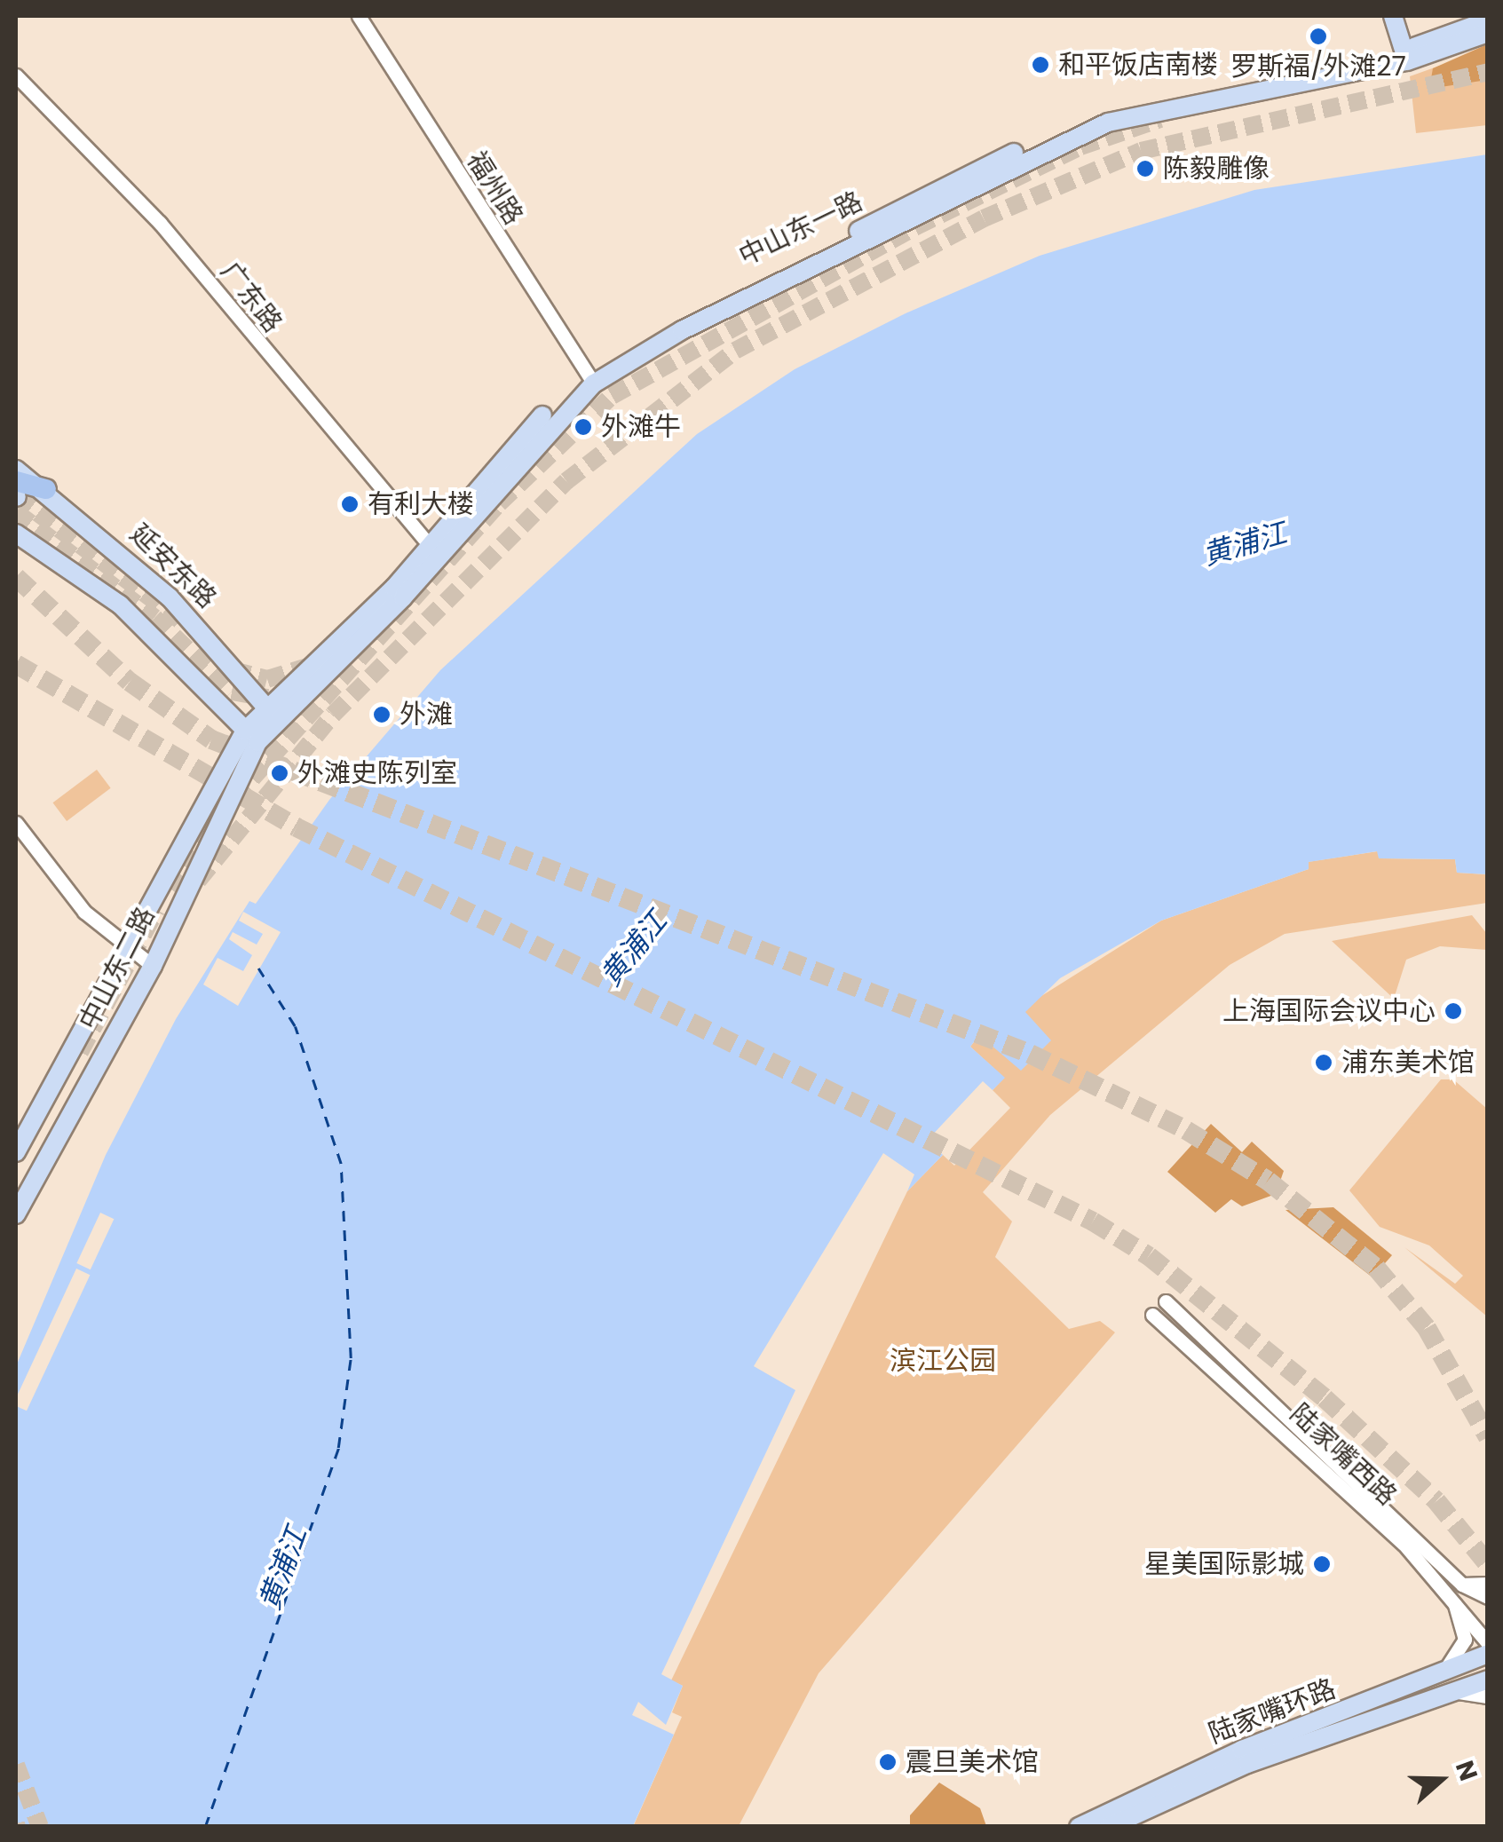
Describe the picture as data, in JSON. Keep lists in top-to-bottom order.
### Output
{
  "streets": {
    "main road": [
      "中山东一路",
      "延安东路",
      "中山东二路",
      "陆家嘴环路"
    ],
    "street": ["福州路", "广东路", "陆家嘴西路"]
  },
  "crossings": [
    ["福州路", "中山东一路"],
    ["中山东一路", "广东路"],
    ["中山东一路", "延安东路"],
    ["中山东一路", "中山东二路"]
  ],
  "water": ["黄浦江"],
  "parks": ["滨江公园"],
  "places": [
    "罗斯福/外滩27",
    "和平饭店南楼",
    "陈毅雕像",
    "外滩牛",
    "有利大楼",
    "外滩",
    "外滩史陈列室",
    "上海国际会议中心",
    "浦东美术馆",
    "星美国际影城",
    "震旦美术馆"
  ],
  "north": "right"
}
